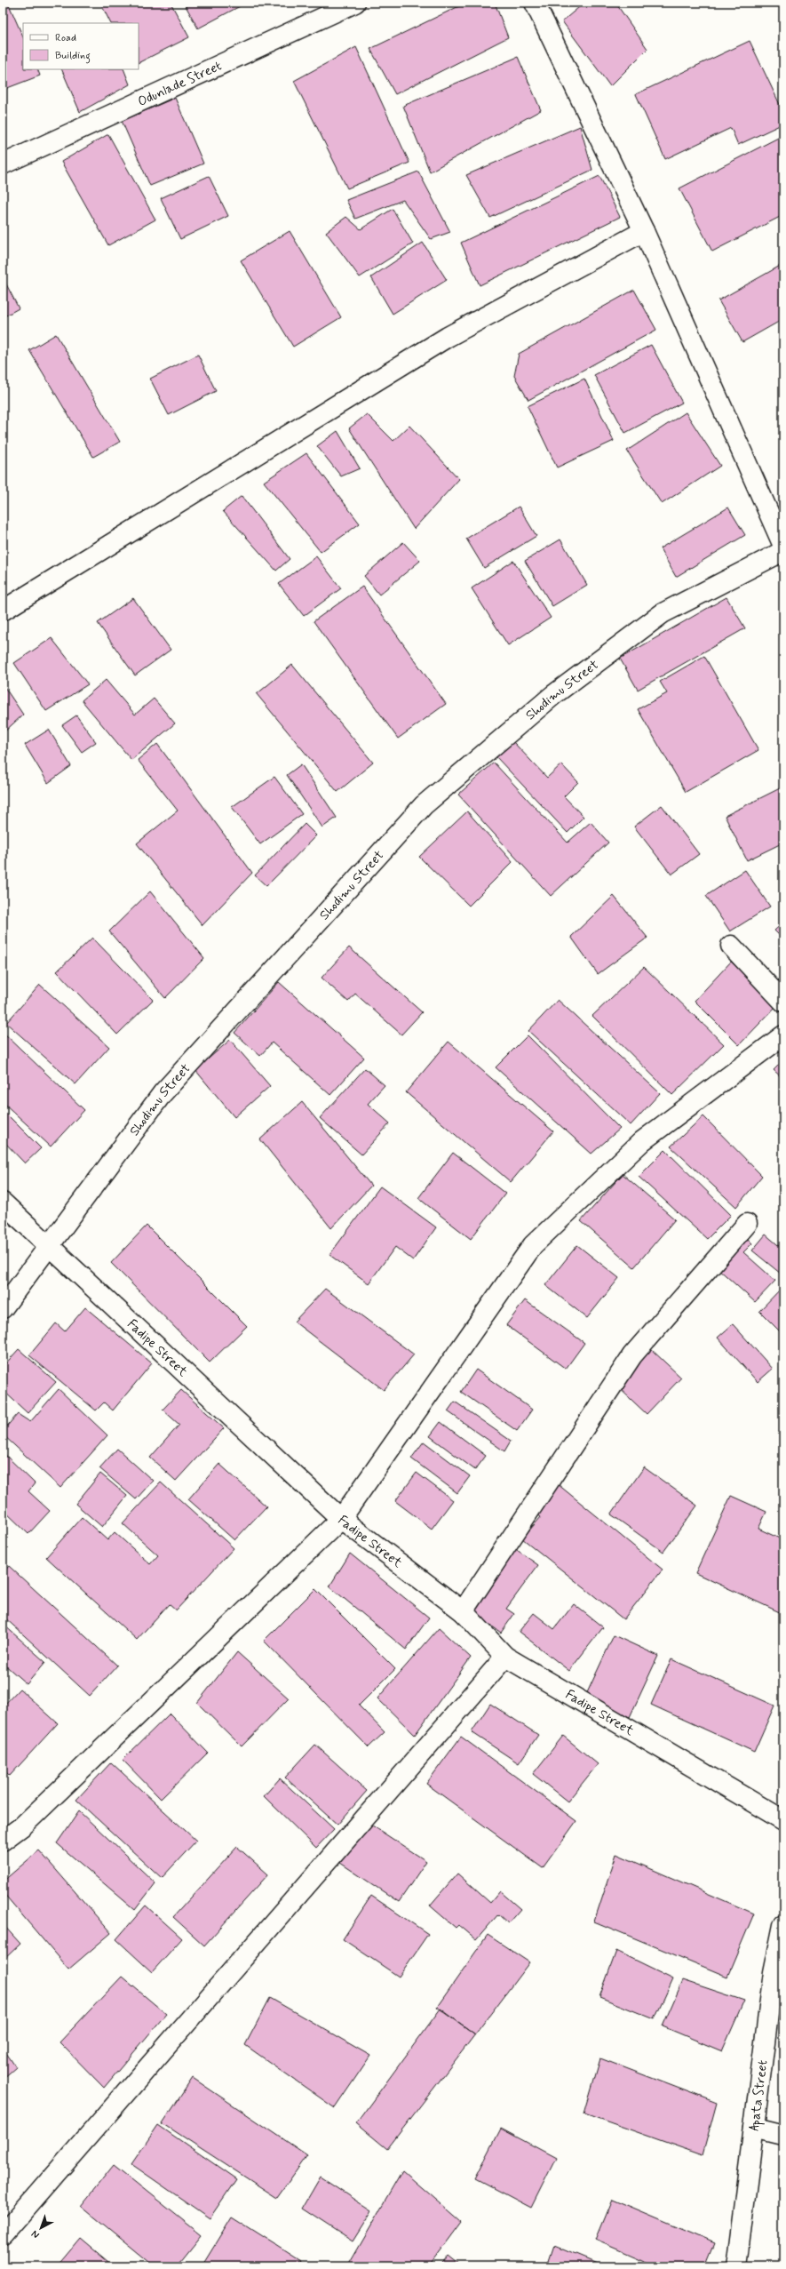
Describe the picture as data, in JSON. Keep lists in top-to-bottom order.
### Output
{
  "streets": {
    "street": [
      "Odunlade Street",
      "Shodimu Street",
      "Fadipe Street",
      "Apata Street"
    ]
  },
  "crossings": [
    ["Shodimu Street", "Fadipe Street"]
  ],
  "legend": ["Road", "Building"],
  "north": "bottom left"
}
